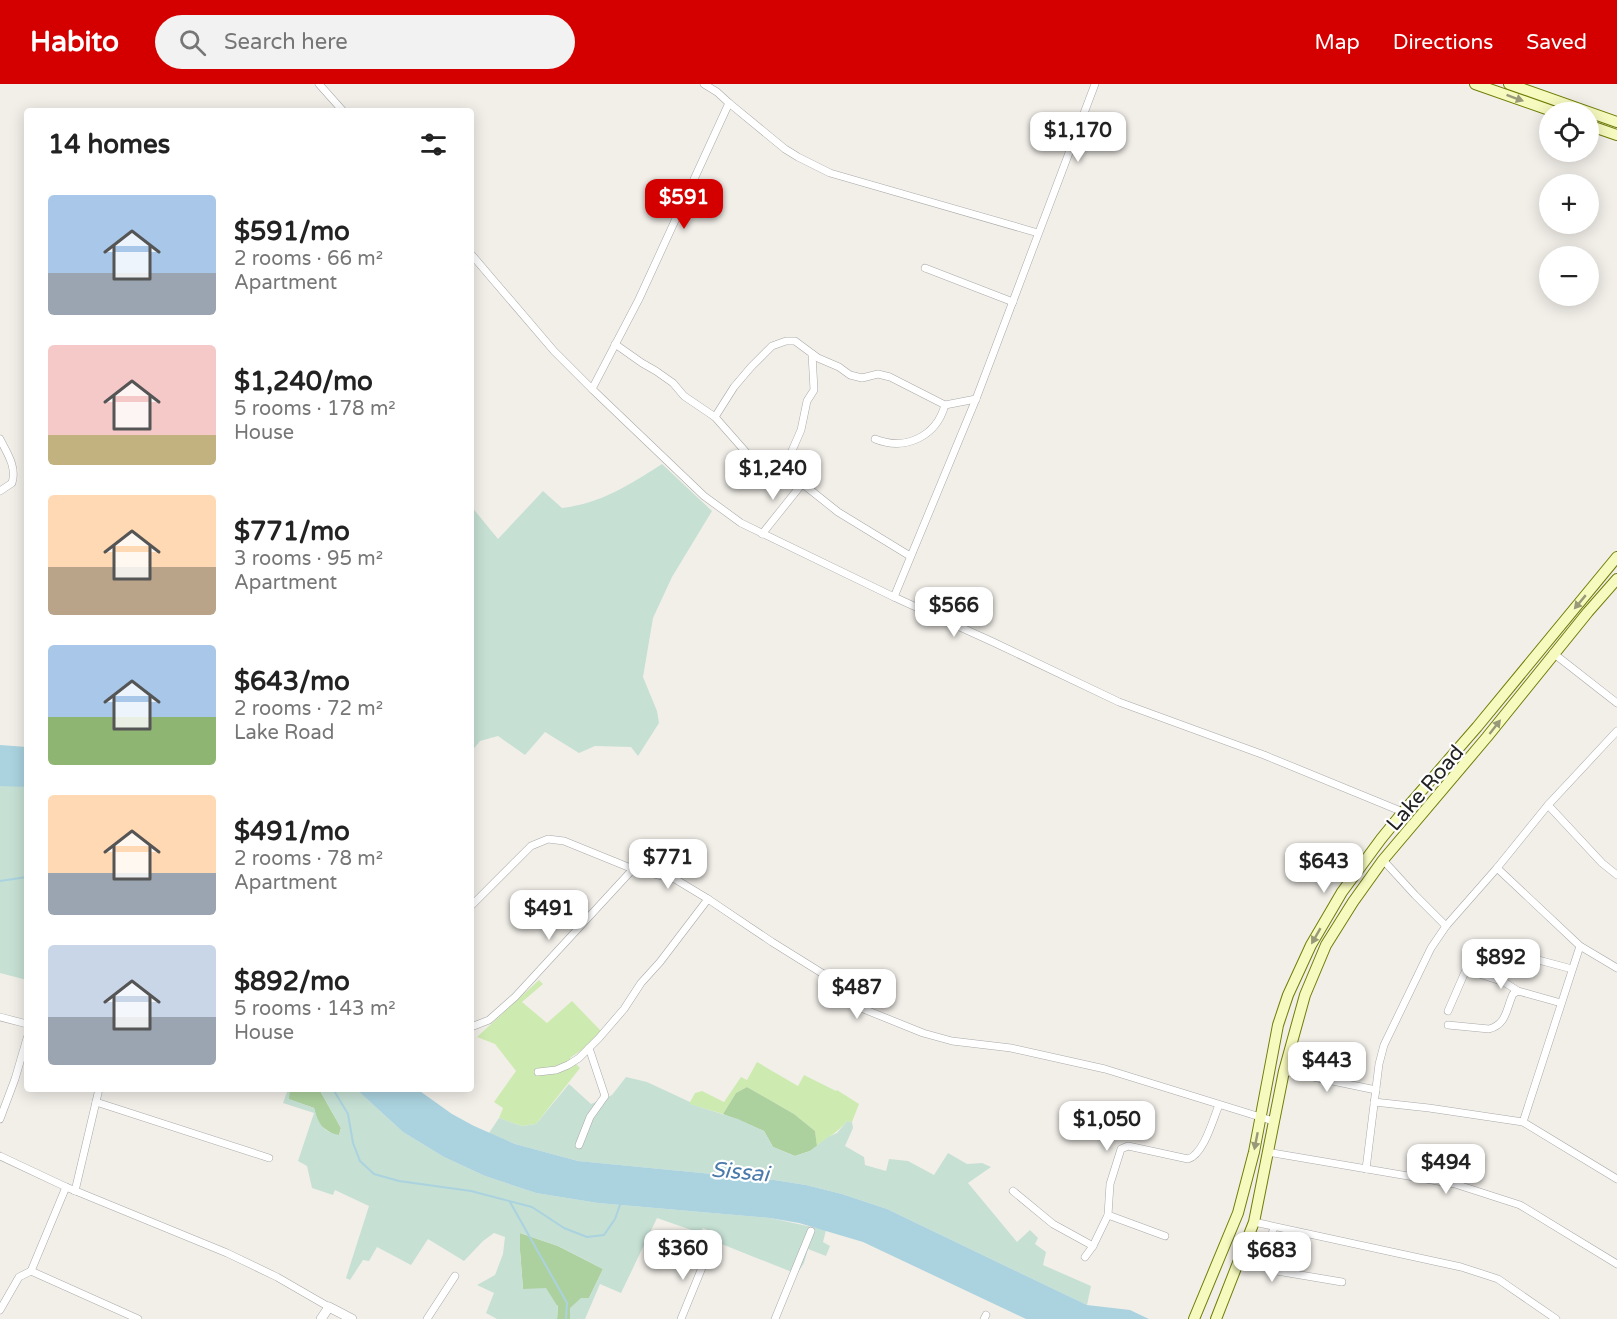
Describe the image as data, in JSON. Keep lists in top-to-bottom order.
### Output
{
  "streets": {
    "main road": ["Lake Road"]
  },
  "water": ["Sissai"],
  "page": {
    "header": "Habito",
    "search": "Search here",
    "nav": ["Map", "Directions", "Saved"],
    "map_buttons": ["+", "−"],
    "heading": "14 homes",
    "price": [
      "$1,170",
      "$591",
      "$1,240",
      "$566",
      "$771",
      "$643",
      "$491",
      "$892",
      "$487",
      "$443",
      "$1,050",
      "$494",
      "$360",
      "$683"
    ],
    "list": [
      {
        "name": "$591/mo",
        "note": "2 rooms · 66 m² · Apartment"
      },
      {
        "name": "$1,240/mo",
        "note": "5 rooms · 178 m² · House"
      },
      {
        "name": "$771/mo",
        "note": "3 rooms · 95 m² · Apartment"
      },
      {
        "name": "$643/mo",
        "note": "2 rooms · 72 m² · Lake Road"
      },
      {
        "name": "$491/mo",
        "note": "2 rooms · 78 m² · Apartment"
      },
      {
        "name": "$892/mo",
        "note": "5 rooms · 143 m² · House"
      }
    ]
  }
}
